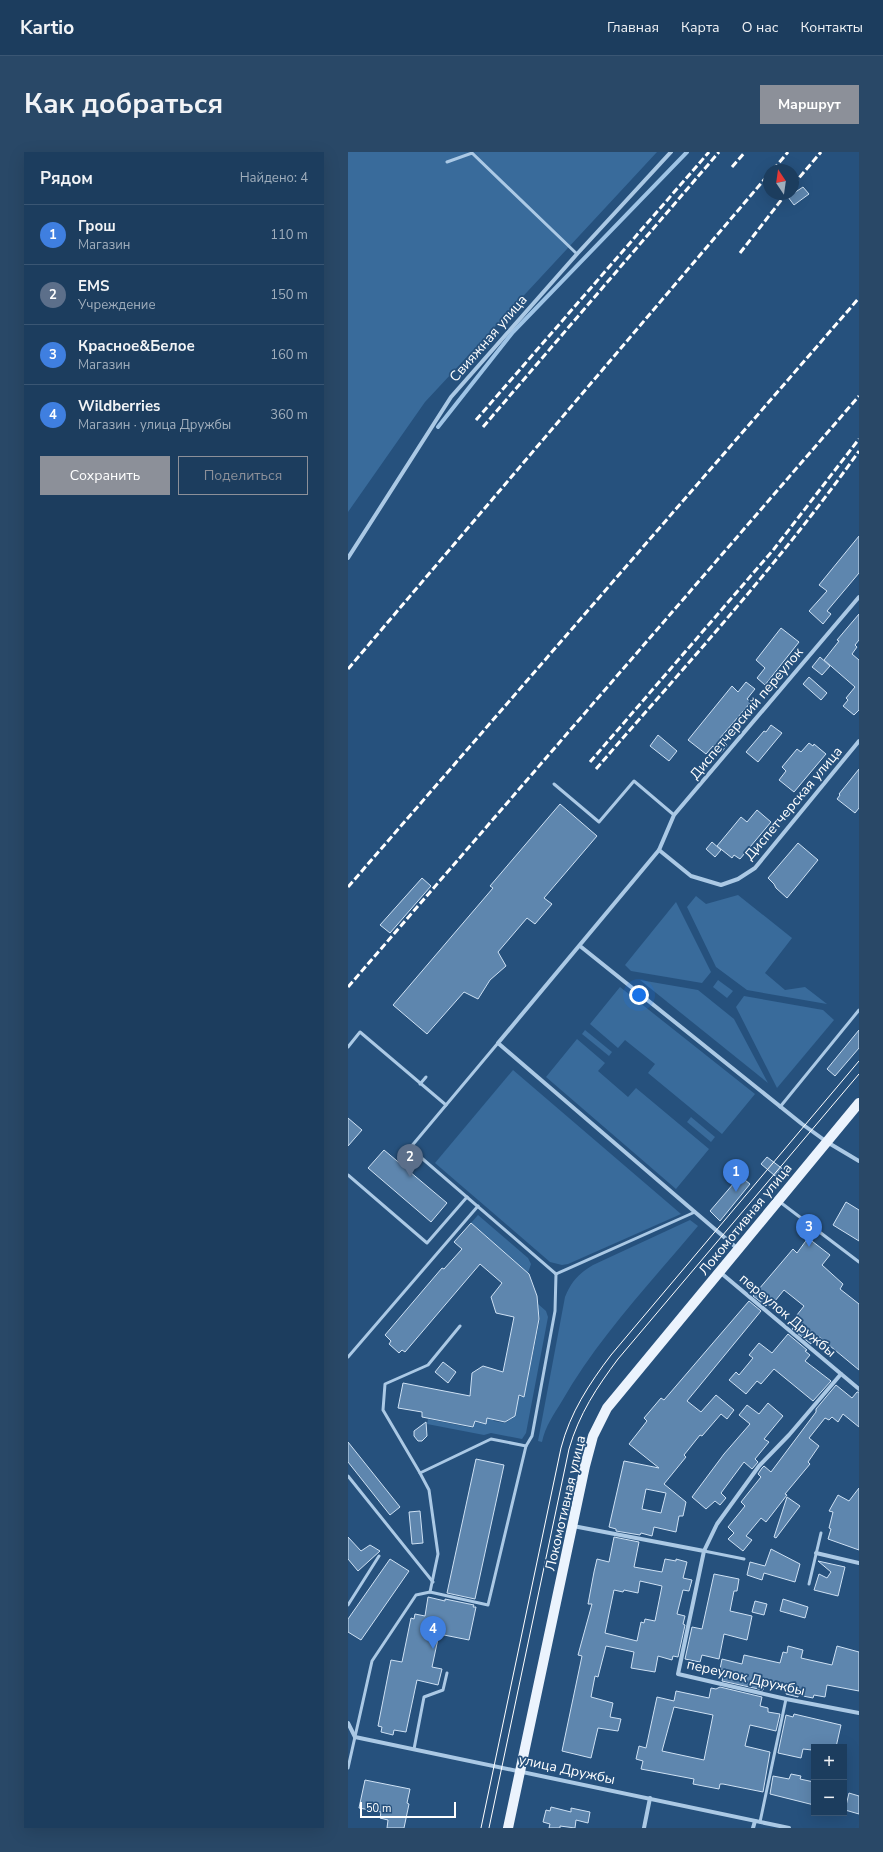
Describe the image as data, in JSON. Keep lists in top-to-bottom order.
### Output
{
  "streets": {
    "main road": ["Локомотивная улица"],
    "street": [
      "Свияжная улица",
      "Диспетчерский переулок",
      "Диспетчерская улица",
      "переулок Дружбы",
      "улица Дружбы"
    ]
  },
  "crossings": [
    ["Диспетчерский переулок", "Диспетчерская улица"],
    ["Локомотивная улица", "переулок Дружбы"],
    ["Локомотивная улица", "улица Дружбы"]
  ],
  "scale_bar": "50 m",
  "north": "top",
  "page": {
    "header": "Kartio",
    "nav": [
      "Главная",
      "Карта",
      "О нас",
      "Контакты"
    ],
    "title": "Как добраться",
    "buttons": [
      "Маршрут",
      ["Сохранить", "Поделиться"]
    ],
    "heading": ["Рядом", "Найдено: 4"],
    "list": [
      {
        "mark": "1",
        "name": "Грош",
        "note": "Магазин",
        "value": "110 m"
      },
      {
        "mark": "2",
        "name": "EMS",
        "note": "Учреждение",
        "value": "150 m"
      },
      {
        "mark": "3",
        "name": "Красное&Белое",
        "note": "Магазин",
        "value": "160 m"
      },
      {
        "mark": "4",
        "name": "Wildberries",
        "note": "Магазин · улица Дружбы",
        "value": "360 m"
      }
    ],
    "pins": [
      "2",
      "1",
      "3",
      "4"
    ],
    "map_buttons": ["+", "−"],
    "scale": "50 m"
  }
}
